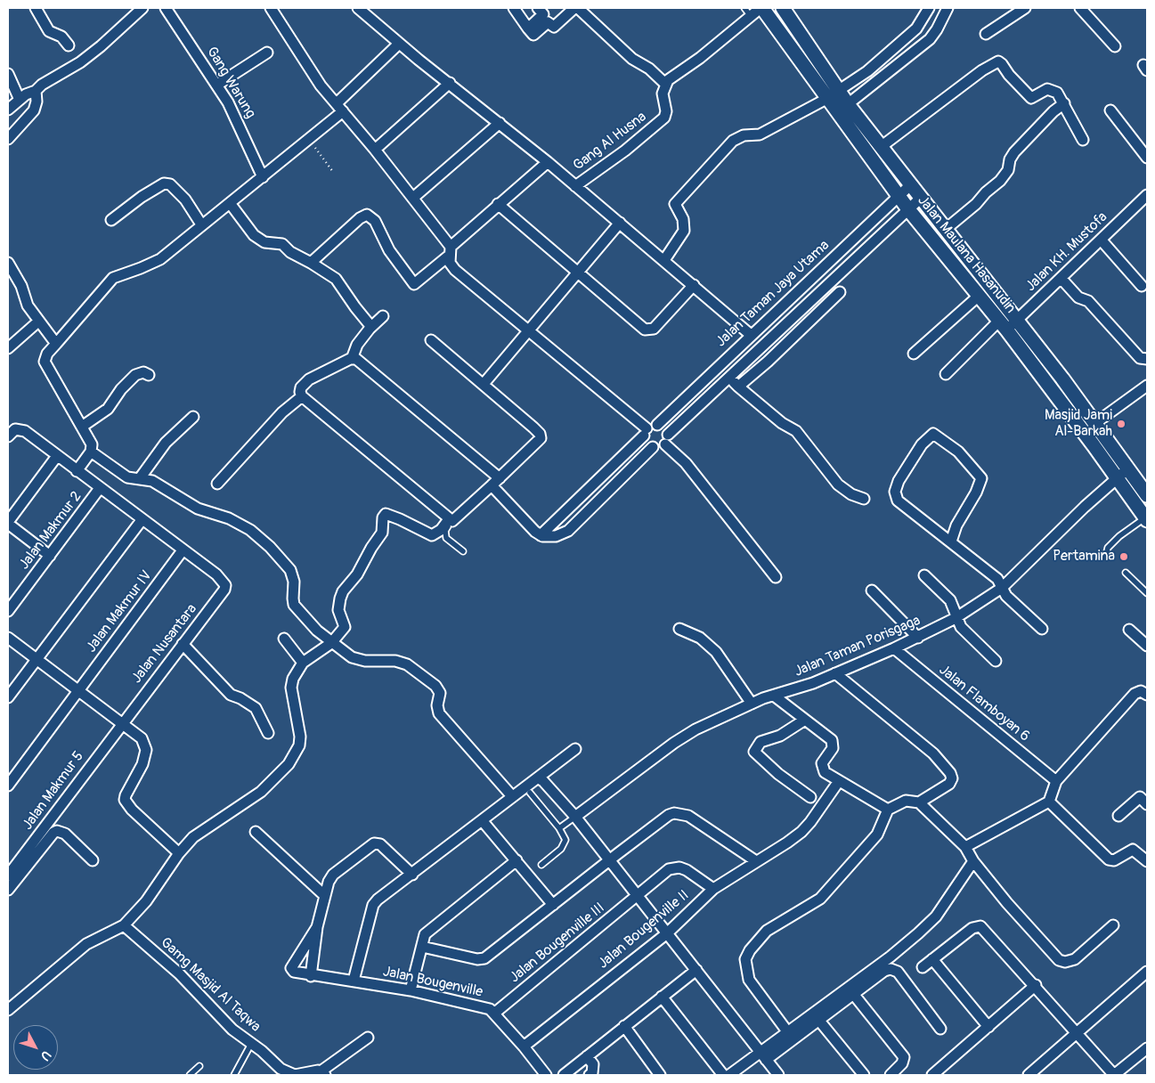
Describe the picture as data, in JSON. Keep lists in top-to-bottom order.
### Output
{
  "streets": {
    "street": [
      "Gang Warung",
      "Gang Al Husna",
      "Jalan KH. Mustofa",
      "Jalan Maulana Hasanudin",
      "Jalan Taman Jaya Utama",
      "Jalan Makmur 2",
      "Jalan Makmur IV",
      "Jalan Nusantara",
      "Jalan Taman Porisgaga",
      "Jalan Flamboyan 6",
      "Jalan Makmur 5",
      "Jalan Bougenville II",
      "Jalan Bougenville III",
      "Jalan Bougenville",
      "Gamg Masjid Al Taqwa"
    ]
  },
  "crossings": [
    ["Jalan KH. Mustofa", "Jalan Maulana Hasanudin"],
    ["Jalan Maulana Hasanudin", "Jalan Taman Jaya Utama"],
    ["Jalan Maulana Hasanudin", "Jalan Taman Porisgaga"],
    ["Jalan Makmur IV", "Jalan Nusantara"],
    ["Jalan Nusantara", "Jalan Makmur 5"],
    ["Jalan Taman Porisgaga", "Jalan Flamboyan 6"],
    ["Jalan Bougenville II", "Jalan Bougenville III"],
    ["Jalan Bougenville II", "Jalan Bougenville"],
    ["Jalan Bougenville III", "Jalan Bougenville"]
  ],
  "places": ["Masjid Jami Al-Barkah", "Pertamina"],
  "north": "bottom right"
}
